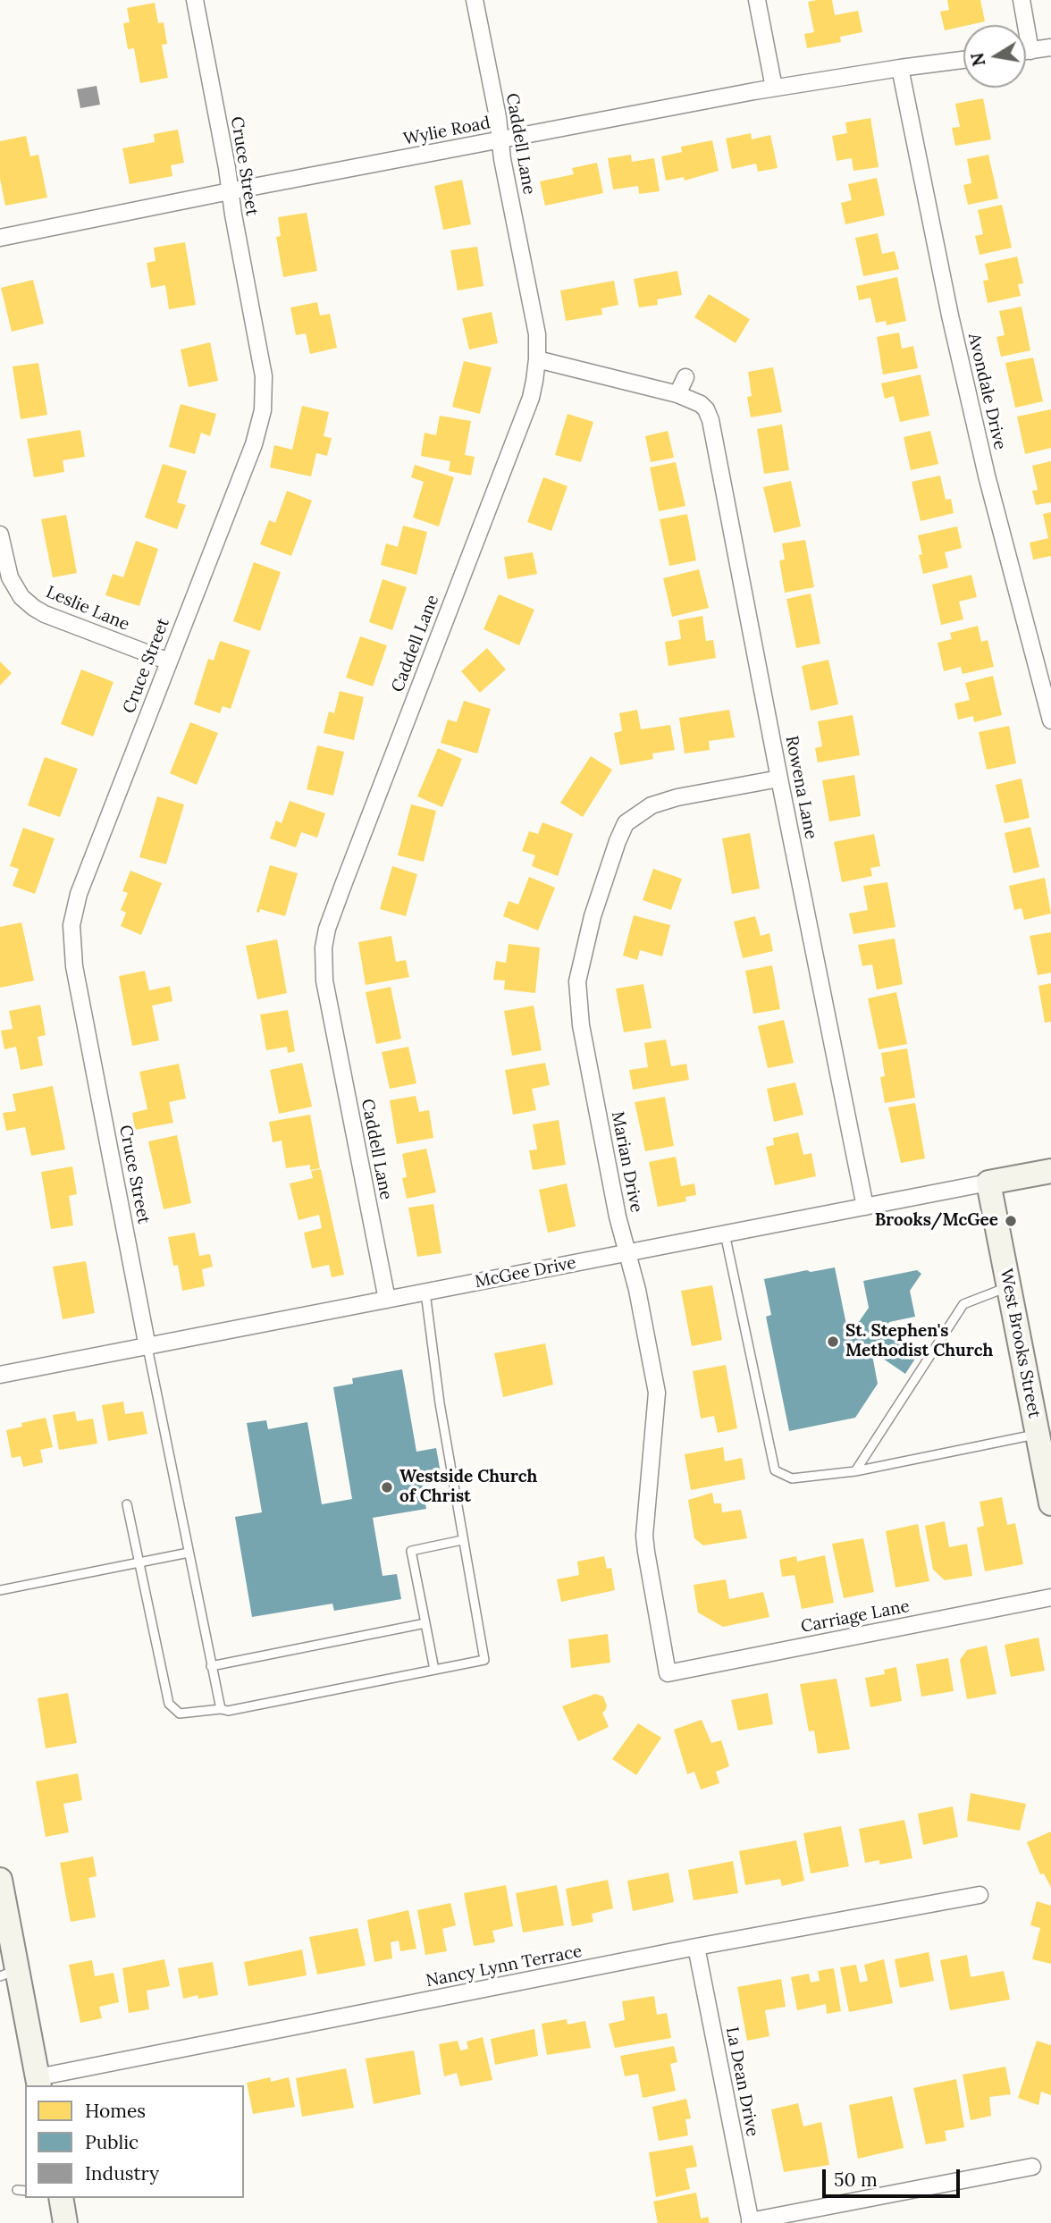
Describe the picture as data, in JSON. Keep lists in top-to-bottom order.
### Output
{
  "streets": {
    "street": [
      "Wylie Road",
      "Caddell Lane",
      "Cruce Street",
      "Avondale Drive",
      "Leslie Lane",
      "Rowena Lane",
      "Marian Drive",
      "McGee Drive",
      "West Brooks Street",
      "Carriage Lane",
      "Nancy Lynn Terrace",
      "La Dean Drive"
    ]
  },
  "crossings": [
    ["Wylie Road", "Caddell Lane"],
    ["Wylie Road", "Cruce Street"],
    ["Wylie Road", "Avondale Drive"],
    ["Caddell Lane", "Rowena Lane"],
    ["Caddell Lane", "McGee Drive"],
    ["Cruce Street", "Leslie Lane"],
    ["Cruce Street", "McGee Drive"],
    ["Rowena Lane", "Marian Drive"],
    ["Rowena Lane", "McGee Drive"],
    ["Marian Drive", "McGee Drive"],
    ["Marian Drive", "Carriage Lane"],
    ["McGee Drive", "West Brooks Street"],
    ["Nancy Lynn Terrace", "La Dean Drive"]
  ],
  "places": ["Brooks/McGee", "St. Stephen's Methodist Church", "Westside Church of Christ"],
  "legend": ["Homes", "Public", "Industry"],
  "scale_bar": "50 m",
  "north": "left"
}
